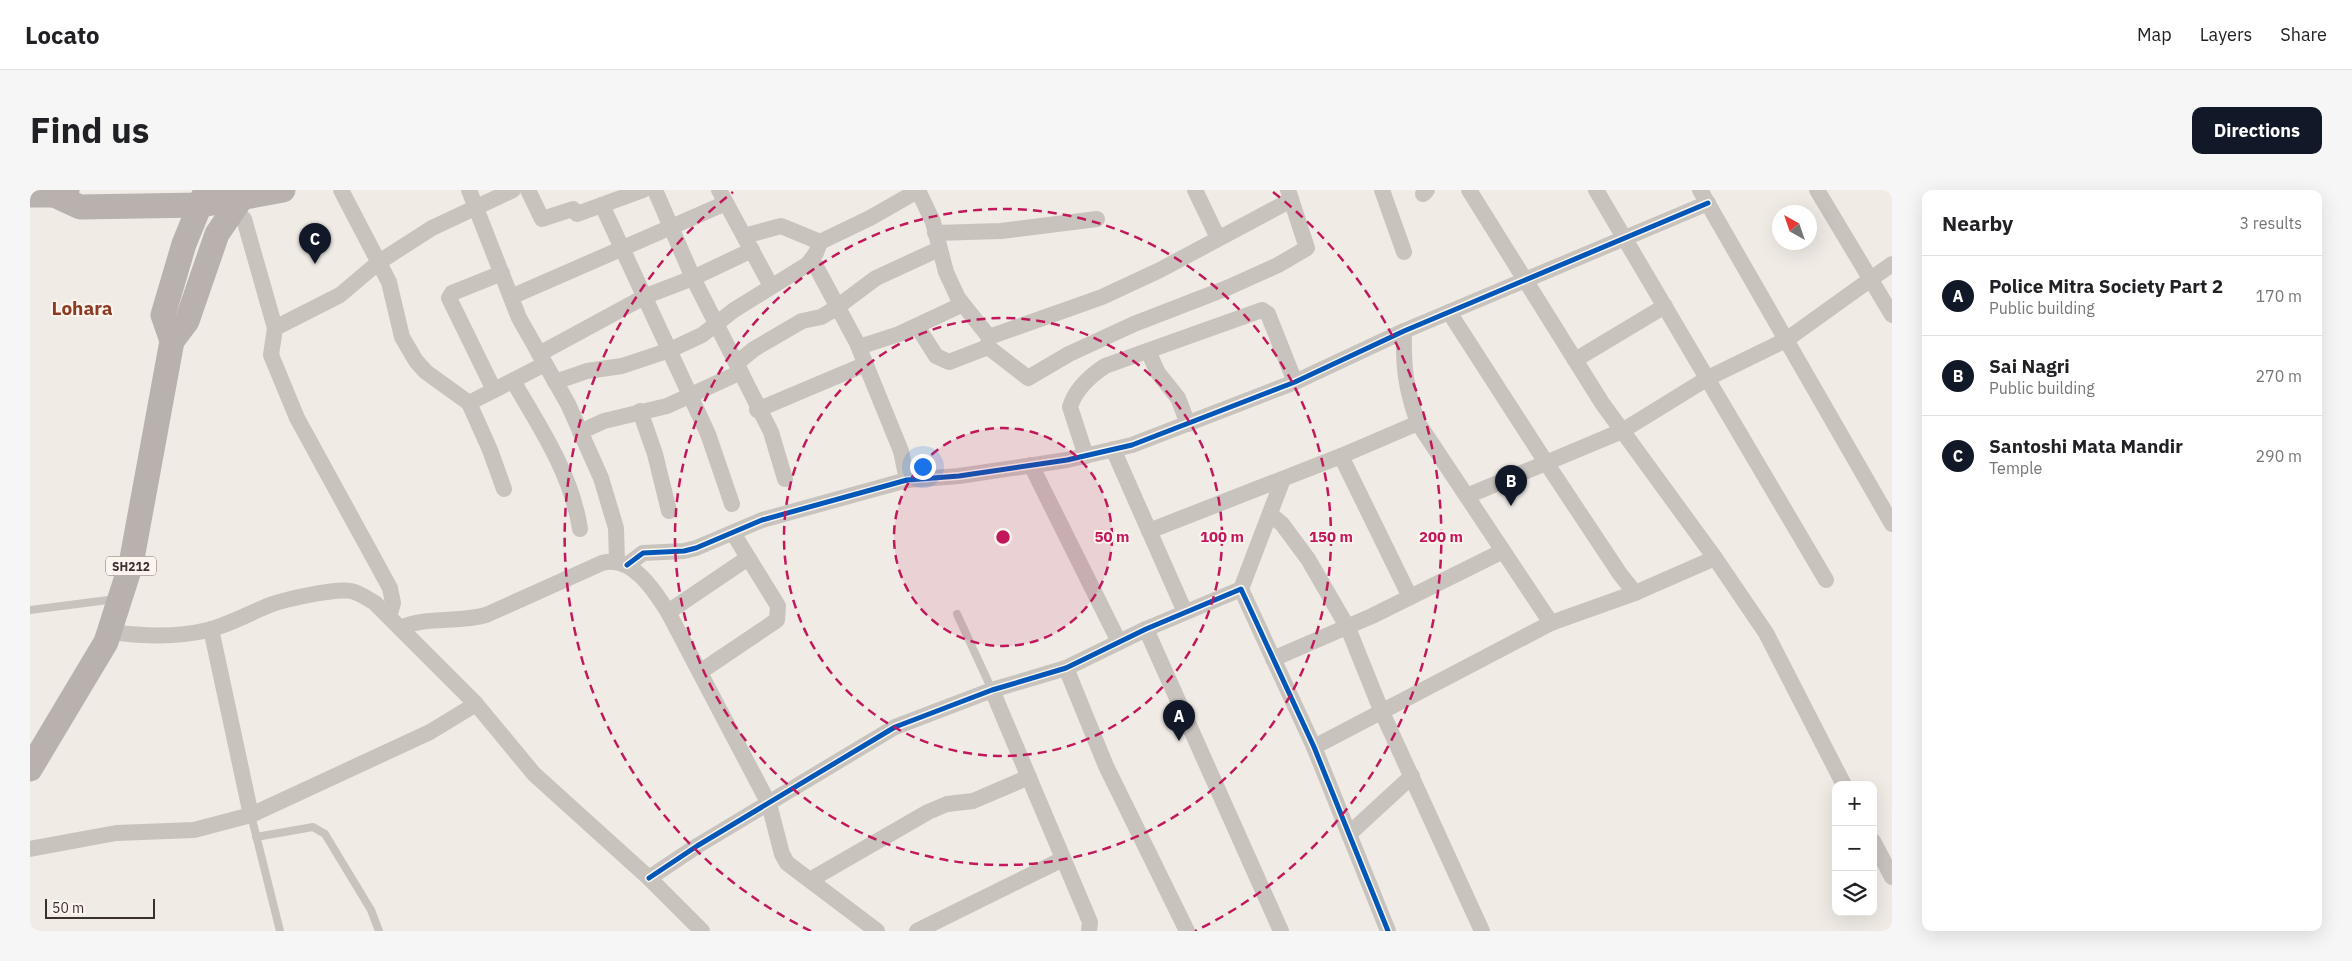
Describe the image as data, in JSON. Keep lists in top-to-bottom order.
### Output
{
  "streets": {
    "main road": ["SH212"]
  },
  "districts": ["Lohara"],
  "scale_bar": "50 m",
  "north": "top left",
  "page": {
    "header": "Locato",
    "nav": ["Map", "Layers", "Share"],
    "title": "Find us",
    "buttons": "Directions",
    "heading": ["Nearby", "3 results"],
    "pins": ["C", "B", "A"],
    "list": [
      {
        "mark": "A",
        "name": "Police Mitra Society Part 2",
        "note": "Public building",
        "value": "170 m"
      },
      {
        "mark": "B",
        "name": "Sai Nagri",
        "note": "Public building",
        "value": "270 m"
      },
      {
        "mark": "C",
        "name": "Santoshi Mata Mandir",
        "note": "Temple",
        "value": "290 m"
      }
    ],
    "map_buttons": ["+", "−"],
    "scale": "50 m"
  },
  "rings": [
    "50 m",
    "100 m",
    "150 m",
    "200 m"
  ]
}
